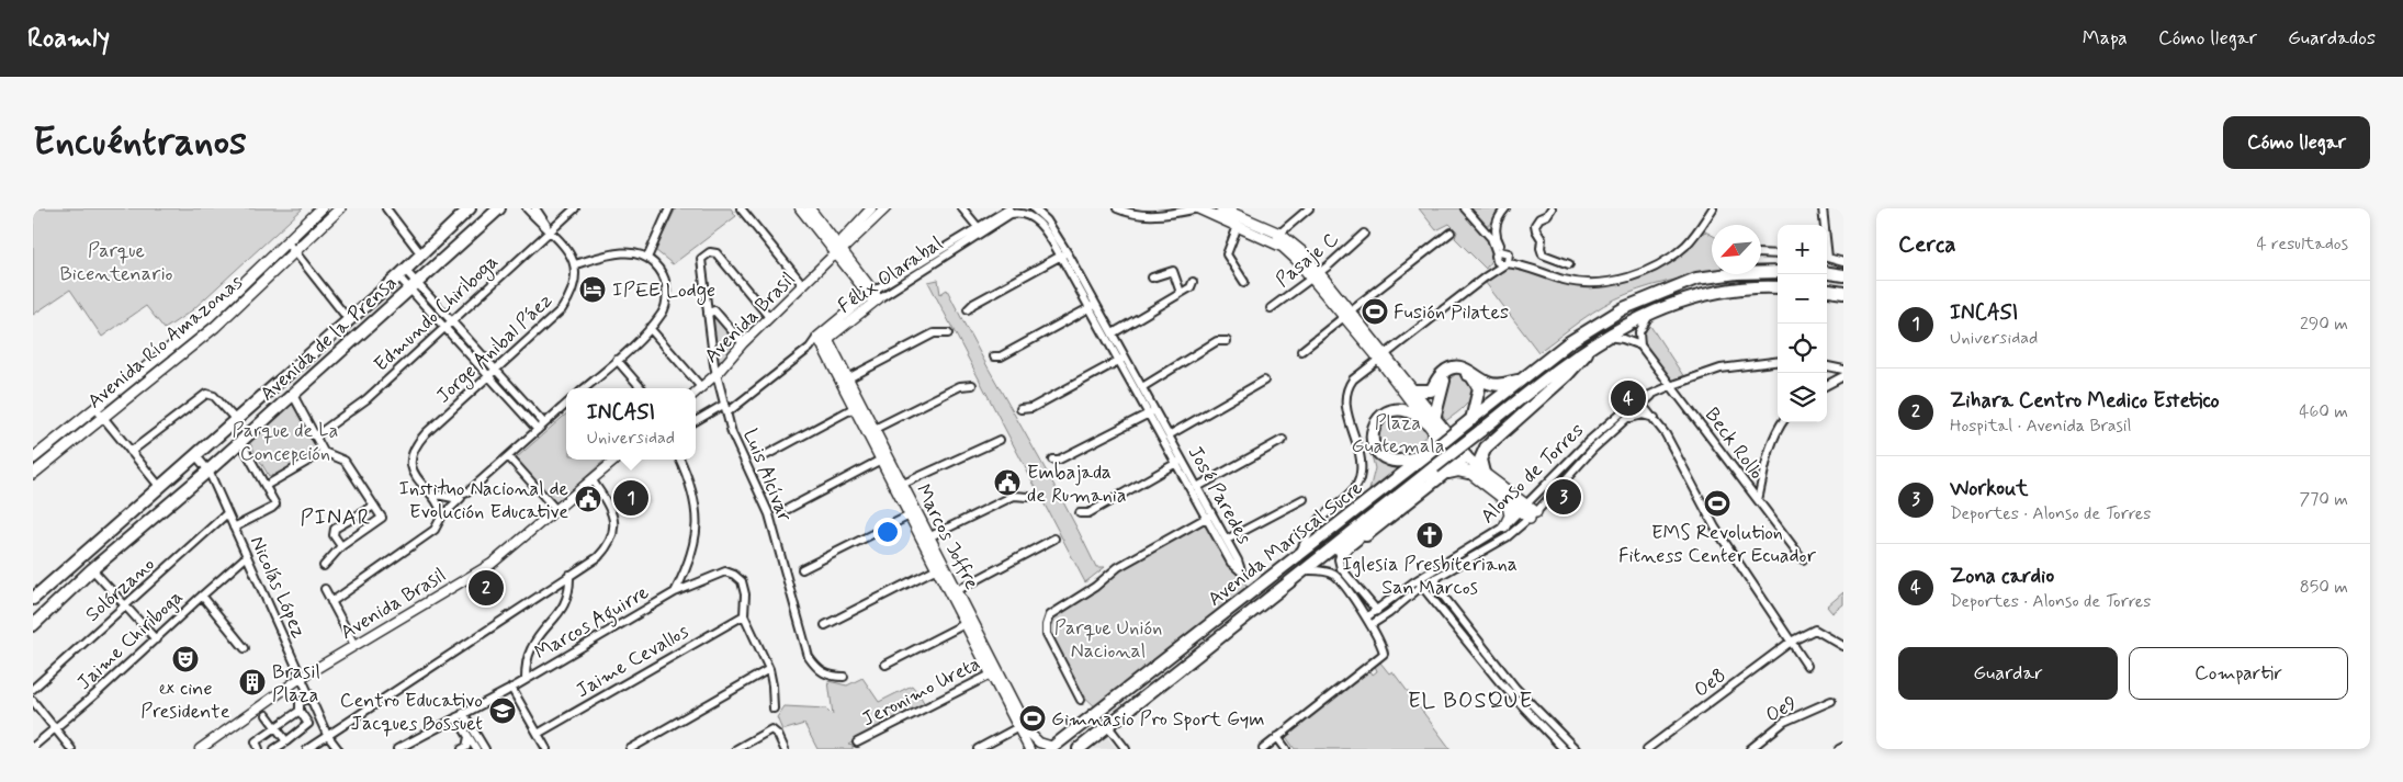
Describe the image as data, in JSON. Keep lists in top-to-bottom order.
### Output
{
  "streets": {
    "main road": ["Avenida de la Prensa", "Avenida Río Amazonas", "Avenida Mariscal Sucre"],
    "street": [
      "Pasaje C",
      "Félix Olarabal",
      "Edmundo Chiriboga",
      "Avenida Brasil",
      "Jorge Anibal Páez",
      "Beck Rollo",
      "Alonso de Torres",
      "Luis Alcívar",
      "José Paredes",
      "Marcos Joffre",
      "Nicolás López",
      "Solórzano",
      "Marcos Aguirre",
      "Jaime Chiriboga",
      "Jaime Cevallos",
      "Oe8",
      "Jeronimo Ureta",
      "Oe9"
    ]
  },
  "crossings": [
    ["Félix Olarabal", "Luis Alcívar"],
    ["Félix Olarabal", "José Paredes"],
    ["Félix Olarabal", "Marcos Joffre"],
    ["Avenida Brasil", "Luis Alcívar"],
    ["Avenida Brasil", "Nicolás López"],
    ["Avenida de la Prensa", "Nicolás López"],
    ["Beck Rollo", "Alonso de Torres"],
    ["Marcos Joffre", "Avenida Mariscal Sucre"],
    ["Marcos Joffre", "Jeronimo Ureta"],
    ["Nicolás López", "Solórzano"],
    ["Nicolás López", "Jaime Chiriboga"]
  ],
  "districts": ["PINAR", "EL BOSQUE"],
  "parks": [
    "Parque Bicentenario",
    "Plaza Guatemala",
    "Parque de La Concepción",
    "Parque Unión Nacional"
  ],
  "places": {
    "hotel": ["IPEE Lodge"],
    "sports": ["Fusión Pilates", "EMS Revolution Fitness Center Ecuador", "Gimnasio Pro Sport Gym"],
    "public building": ["Embajada de Rumania", "Instituo Nacional de Evolución Educative"],
    "church": ["Iglesia Presbiteriana San Marcos"],
    "theatre": ["ex cine Presidente"],
    "building": ["Brasil Plaza"],
    "school or university": ["Centro Educativo Jacques Bossuet"]
  },
  "north": "bottom left",
  "page": {
    "header": "Roamly",
    "nav": ["Mapa", "Cómo llegar", "Guardados"],
    "buttons": [
      "Cómo llegar",
      ["Guardar", "Compartir"]
    ],
    "title": "Encuéntranos",
    "heading": ["Cerca", "4 resultados"],
    "map_buttons": ["+", "−"],
    "list": [
      {
        "mark": "1",
        "name": "INCASI",
        "note": "Universidad",
        "value": "290 m"
      },
      {
        "mark": "2",
        "name": "Zihara Centro Medico Estetico",
        "note": "Hospital · Avenida Brasil",
        "value": "460 m"
      },
      {
        "mark": "3",
        "name": "Workout",
        "note": "Deportes · Alonso de Torres",
        "value": "770 m"
      },
      {
        "mark": "4",
        "name": "Zona cardio",
        "note": "Deportes · Alonso de Torres",
        "value": "850 m"
      }
    ],
    "pins": [
      "4",
      "3",
      "1",
      "2"
    ],
    "popup": ["INCASI", "Universidad"]
  }
}
